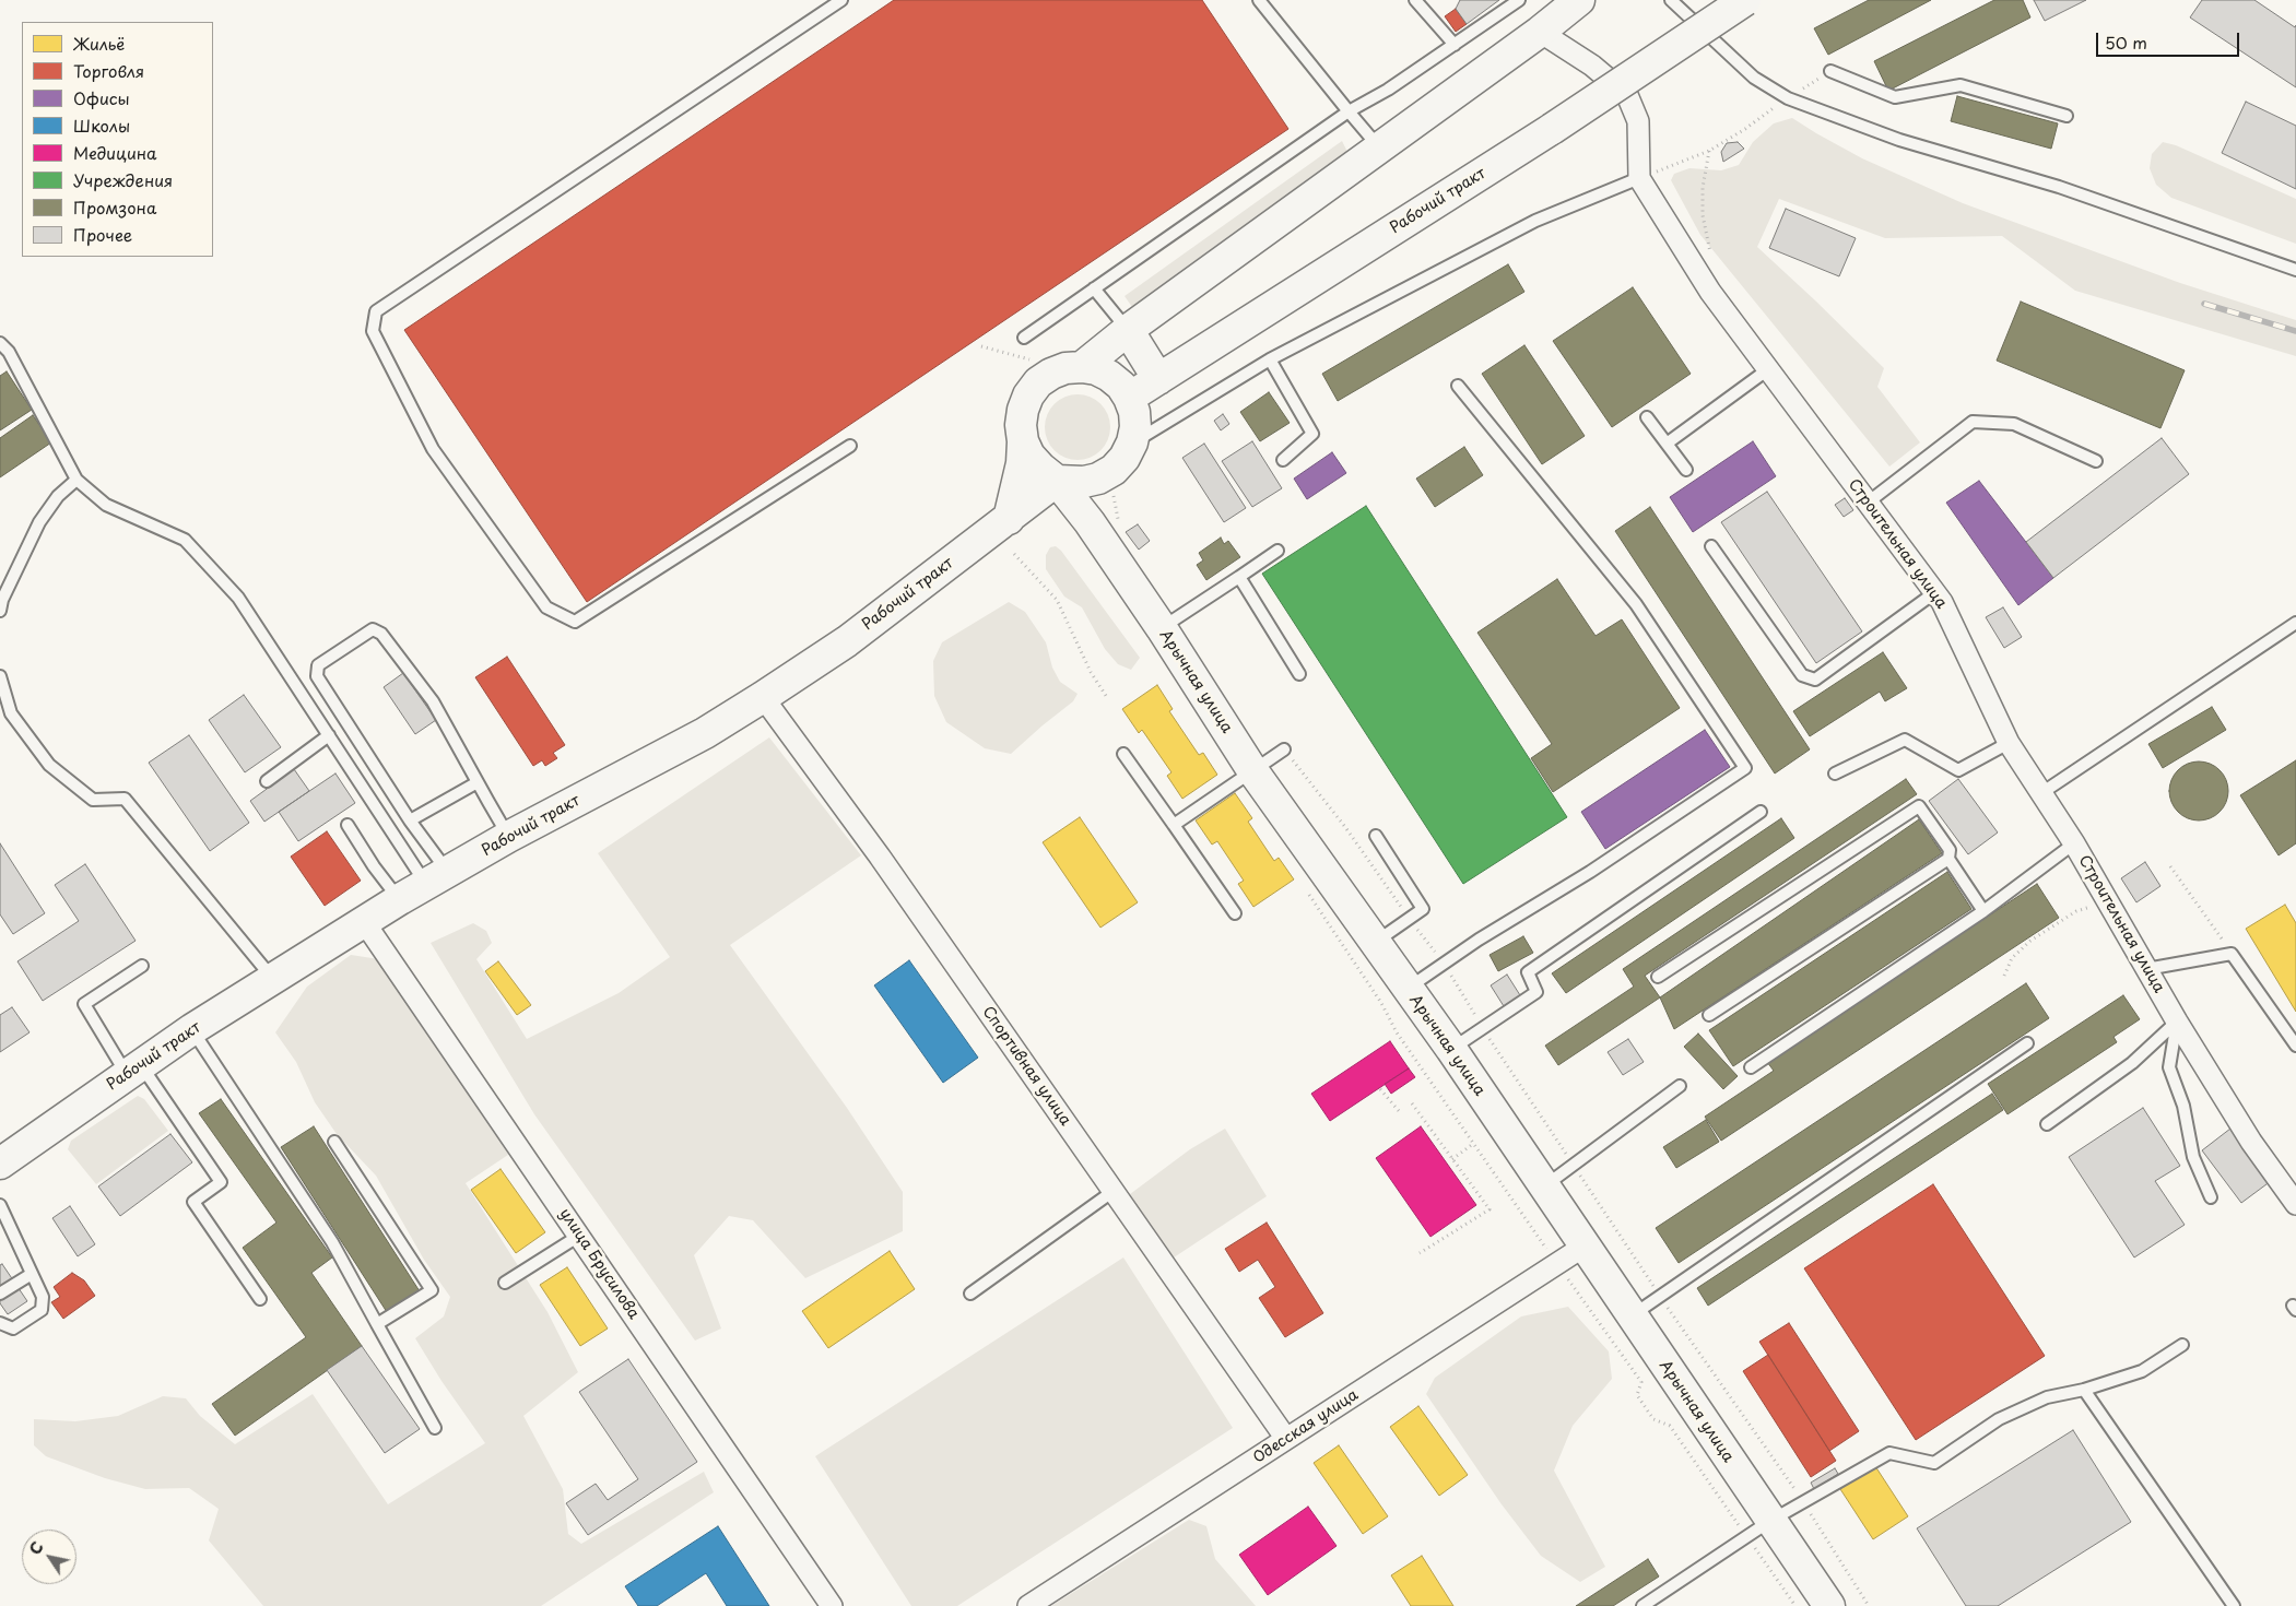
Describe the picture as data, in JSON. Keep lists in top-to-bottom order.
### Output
{
  "streets": {
    "main road": ["Рабочий тракт", "Арычная улица"],
    "street": [
      "Строительная улица",
      "Спортивная улица",
      "улица Брусилова",
      "Одесская улица"
    ]
  },
  "crossings": [
    ["Рабочий тракт", "Арычная улица"],
    ["Рабочий тракт", "Спортивная улица"],
    ["Рабочий тракт", "улица Брусилова"],
    ["Арычная улица", "Одесская улица"],
    ["Спортивная улица", "Одесская улица"]
  ],
  "legend": [
    "Жильё",
    "Торговля",
    "Офисы",
    "Школы",
    "Медицина",
    "Учреждения",
    "Промзона",
    "Прочее"
  ],
  "scale_bar": "50 m",
  "north": "top left"
}
